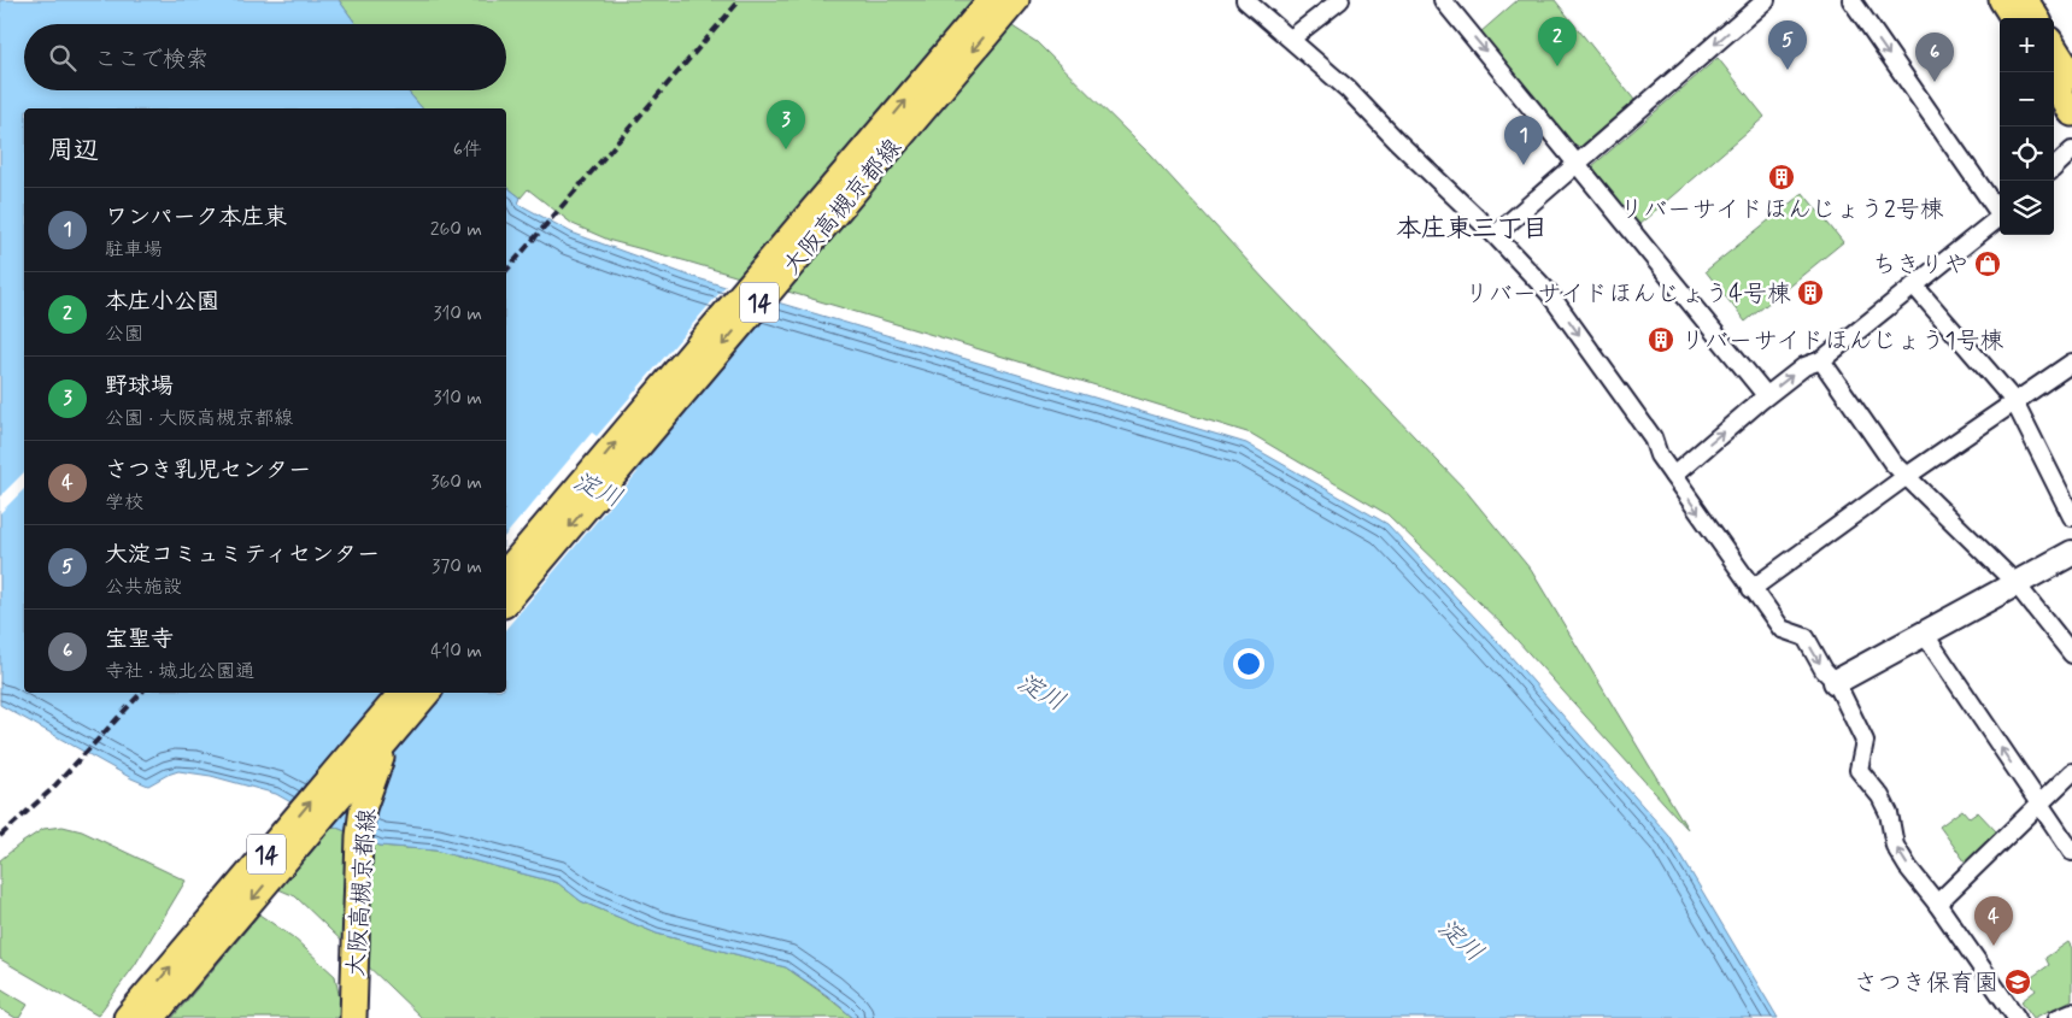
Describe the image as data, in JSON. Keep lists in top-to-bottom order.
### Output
{
  "streets": {
    "main road": ["大阪高槻京都線", "14"]
  },
  "districts": ["本庄東三丁目"],
  "water": ["淀川"],
  "places": {
    "building": ["リバーサイドほんじょう2号棟", "リバーサイドほんじょう4号棟", "リバーサイドほんじょう1号棟"],
    "shop": ["ちきりや"],
    "school or university": ["さつき保育園"]
  },
  "page": {
    "pins": [
      "2",
      "5",
      "6",
      "3",
      "1",
      "4"
    ],
    "map_buttons": ["+", "−"],
    "search": "ここで検索",
    "heading": ["周辺", "6件"],
    "list": [
      {
        "mark": "1",
        "name": "ワンパーク本庄東",
        "note": "駐車場",
        "value": "260 m"
      },
      {
        "mark": "2",
        "name": "本庄小公園",
        "note": "公園",
        "value": "310 m"
      },
      {
        "mark": "3",
        "name": "野球場",
        "note": "公園 · 大阪高槻京都線",
        "value": "310 m"
      },
      {
        "mark": "4",
        "name": "さつき乳児センター",
        "note": "学校",
        "value": "360 m"
      },
      {
        "mark": "5",
        "name": "大淀コミュミティセンター",
        "note": "公共施設",
        "value": "370 m"
      },
      {
        "mark": "6",
        "name": "宝聖寺",
        "note": "寺社 · 城北公園通",
        "value": "410 m"
      }
    ]
  }
}
